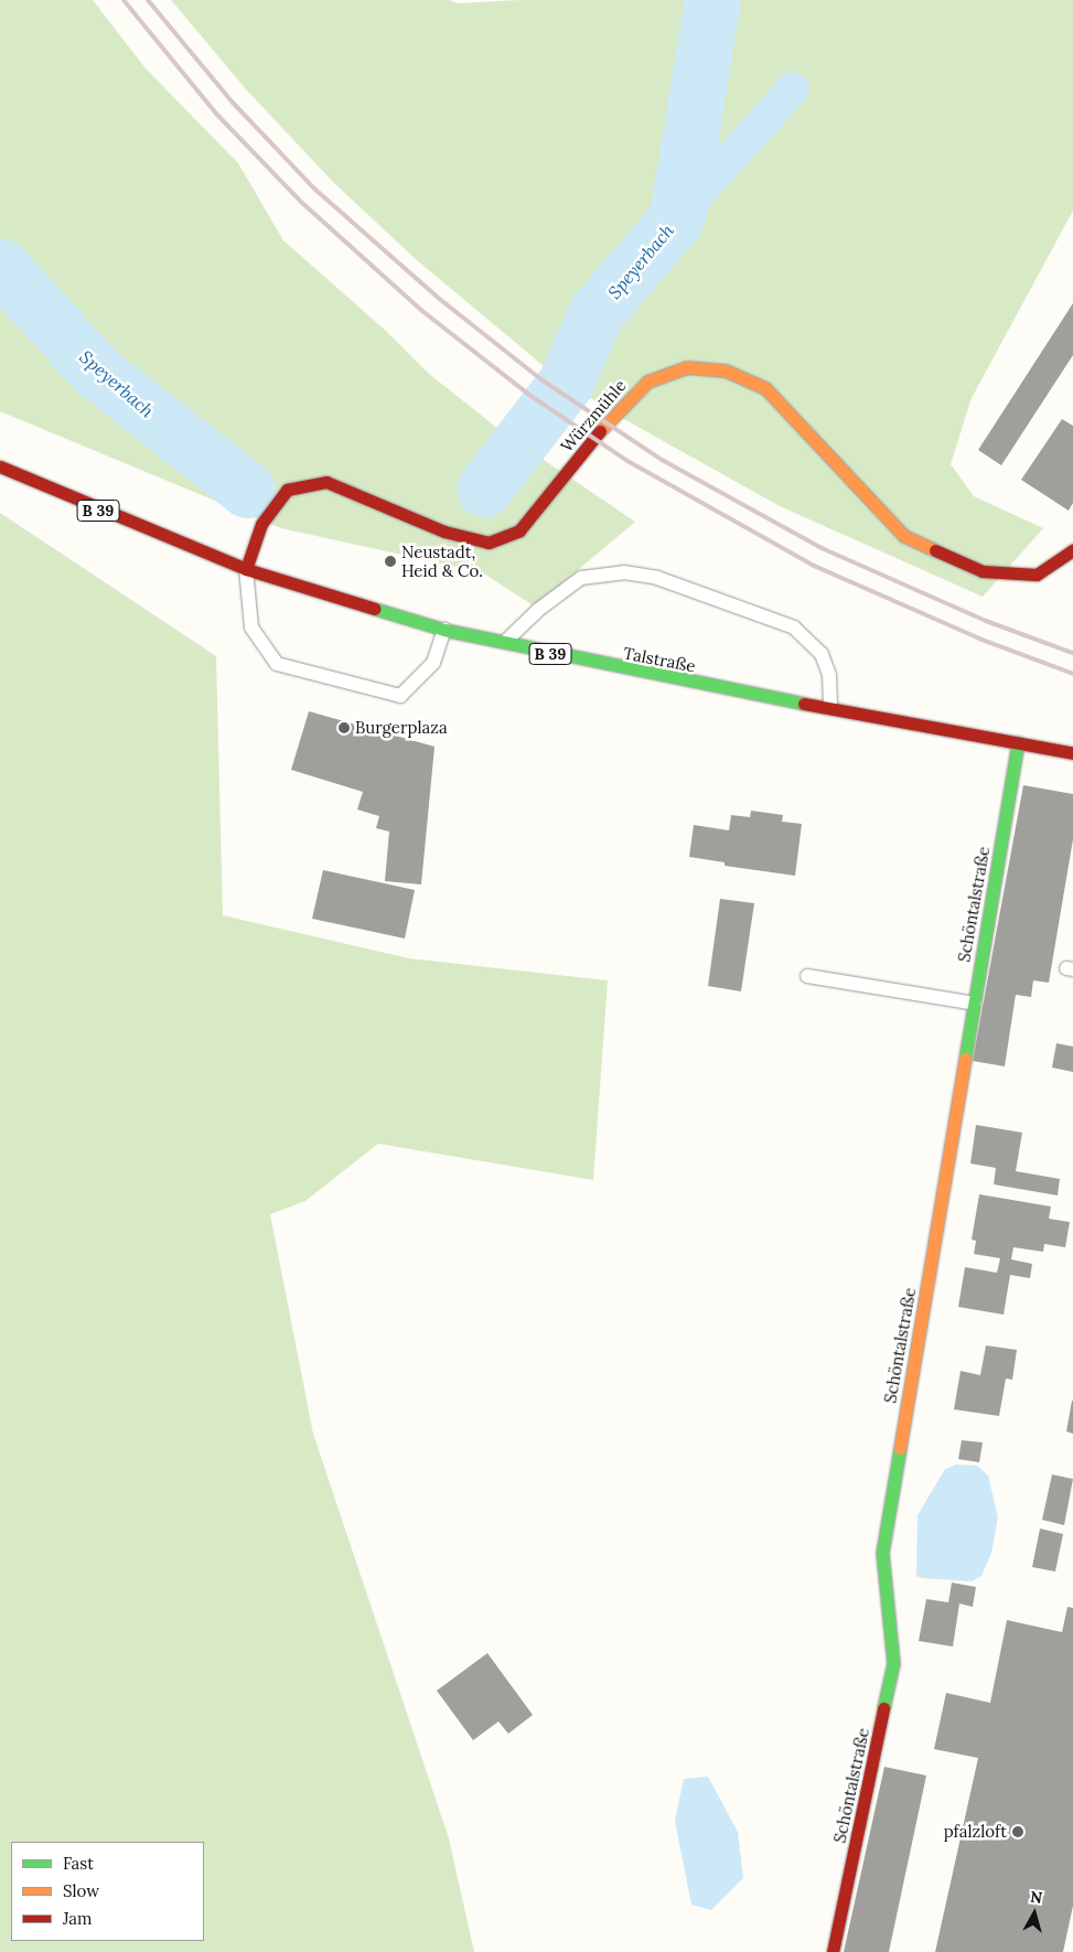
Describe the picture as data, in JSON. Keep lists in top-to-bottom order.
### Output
{
  "streets": {
    "street": [
      "Würzmühle",
      "B 39",
      "Talstraße",
      "Schöntalstraße"
    ]
  },
  "crossings": [
    ["Würzmühle", "B 39"],
    ["Würzmühle", "Talstraße"],
    ["B 39", "Talstraße"],
    ["Talstraße", "Schöntalstraße"]
  ],
  "water": ["Speyerbach"],
  "places": ["Neustadt, Heid & Co.", "Burgerplaza", "pfalzloft"],
  "legend": ["Fast", "Slow", "Jam"],
  "north": "top"
}
